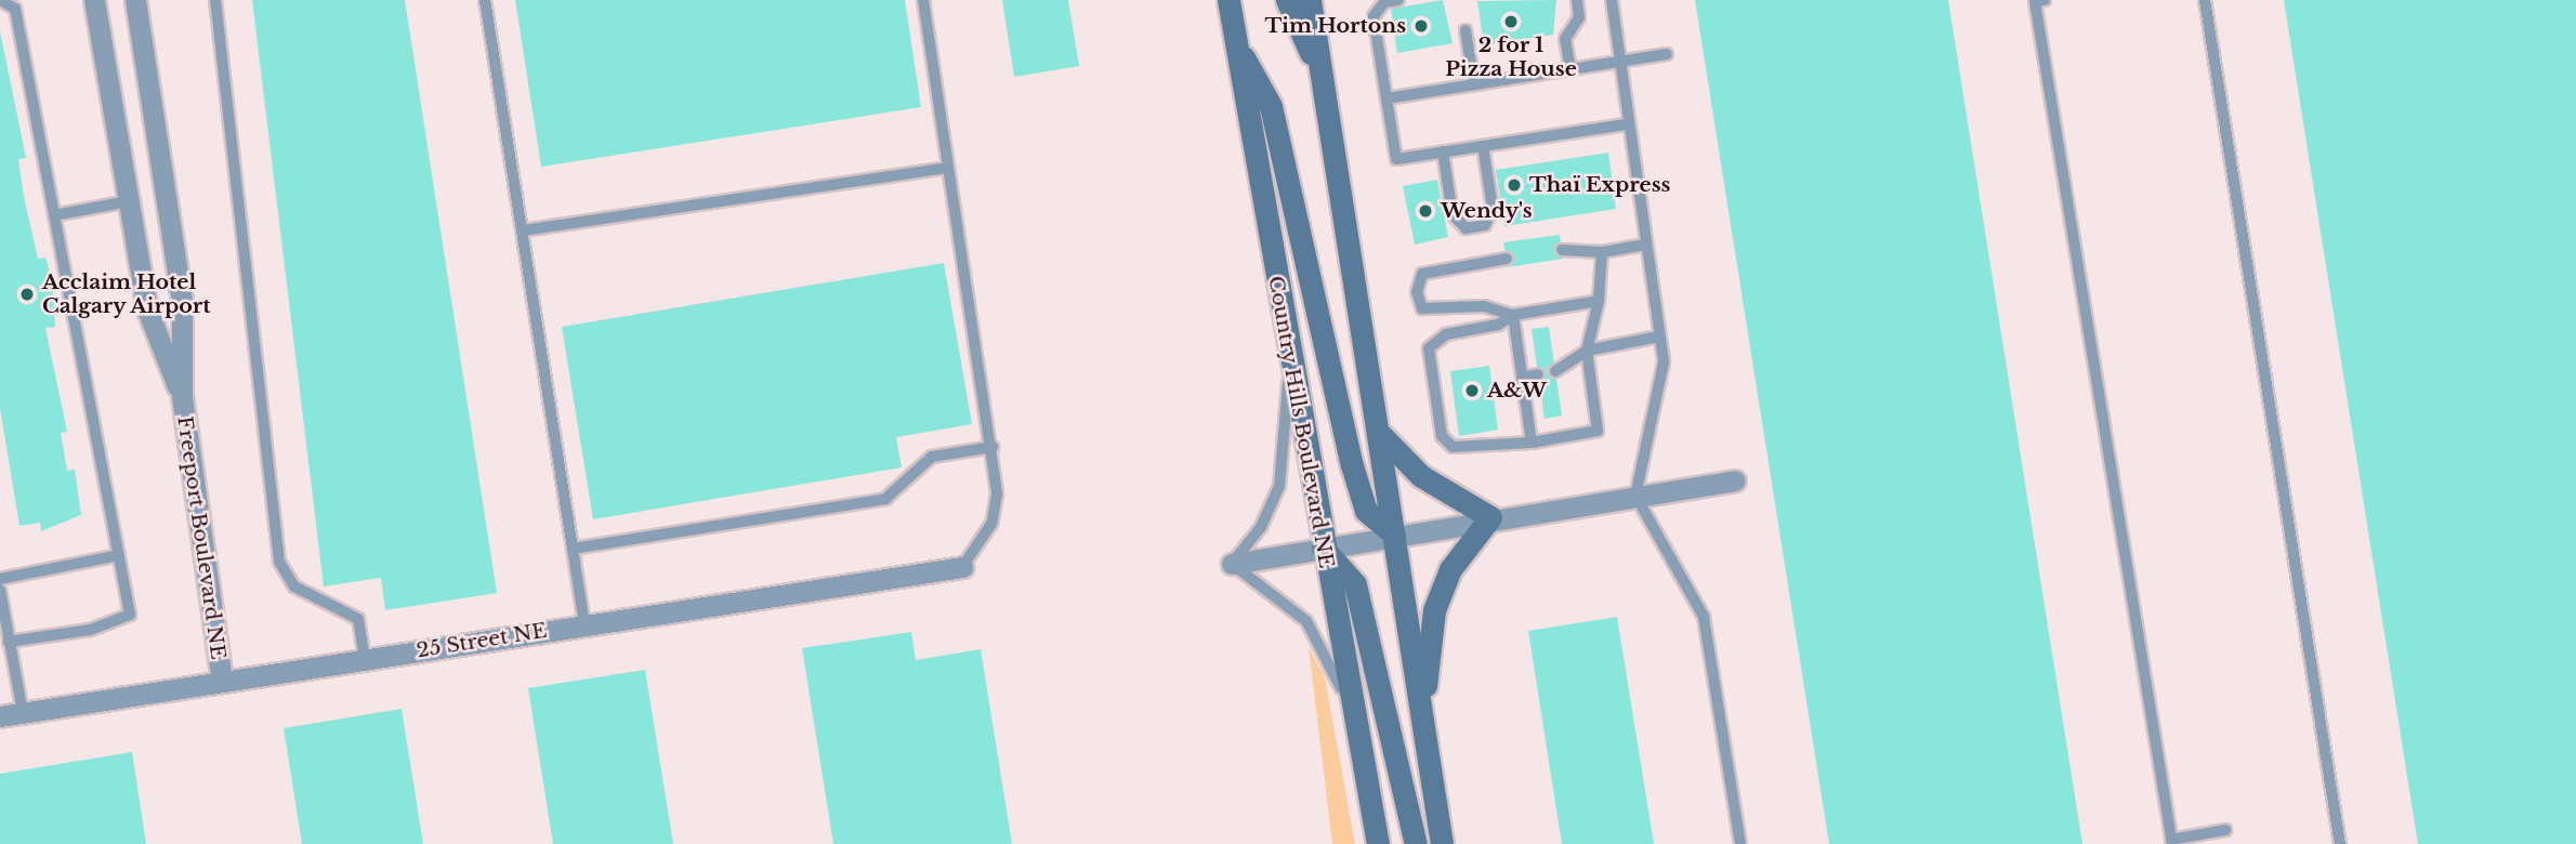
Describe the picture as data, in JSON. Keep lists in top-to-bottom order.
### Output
{
  "streets": {
    "main road": ["Country Hills Boulevard NE"],
    "street": ["Freeport Boulevard NE", "25 Street NE"]
  },
  "crossings": [
    ["Freeport Boulevard NE", "25 Street NE"]
  ],
  "places": [
    "2 for 1 Pizza House",
    "Tim Hortons",
    "Thaï Express",
    "Wendy's",
    "Acclaim Hotel Calgary Airport",
    "A&W"
  ]
}
